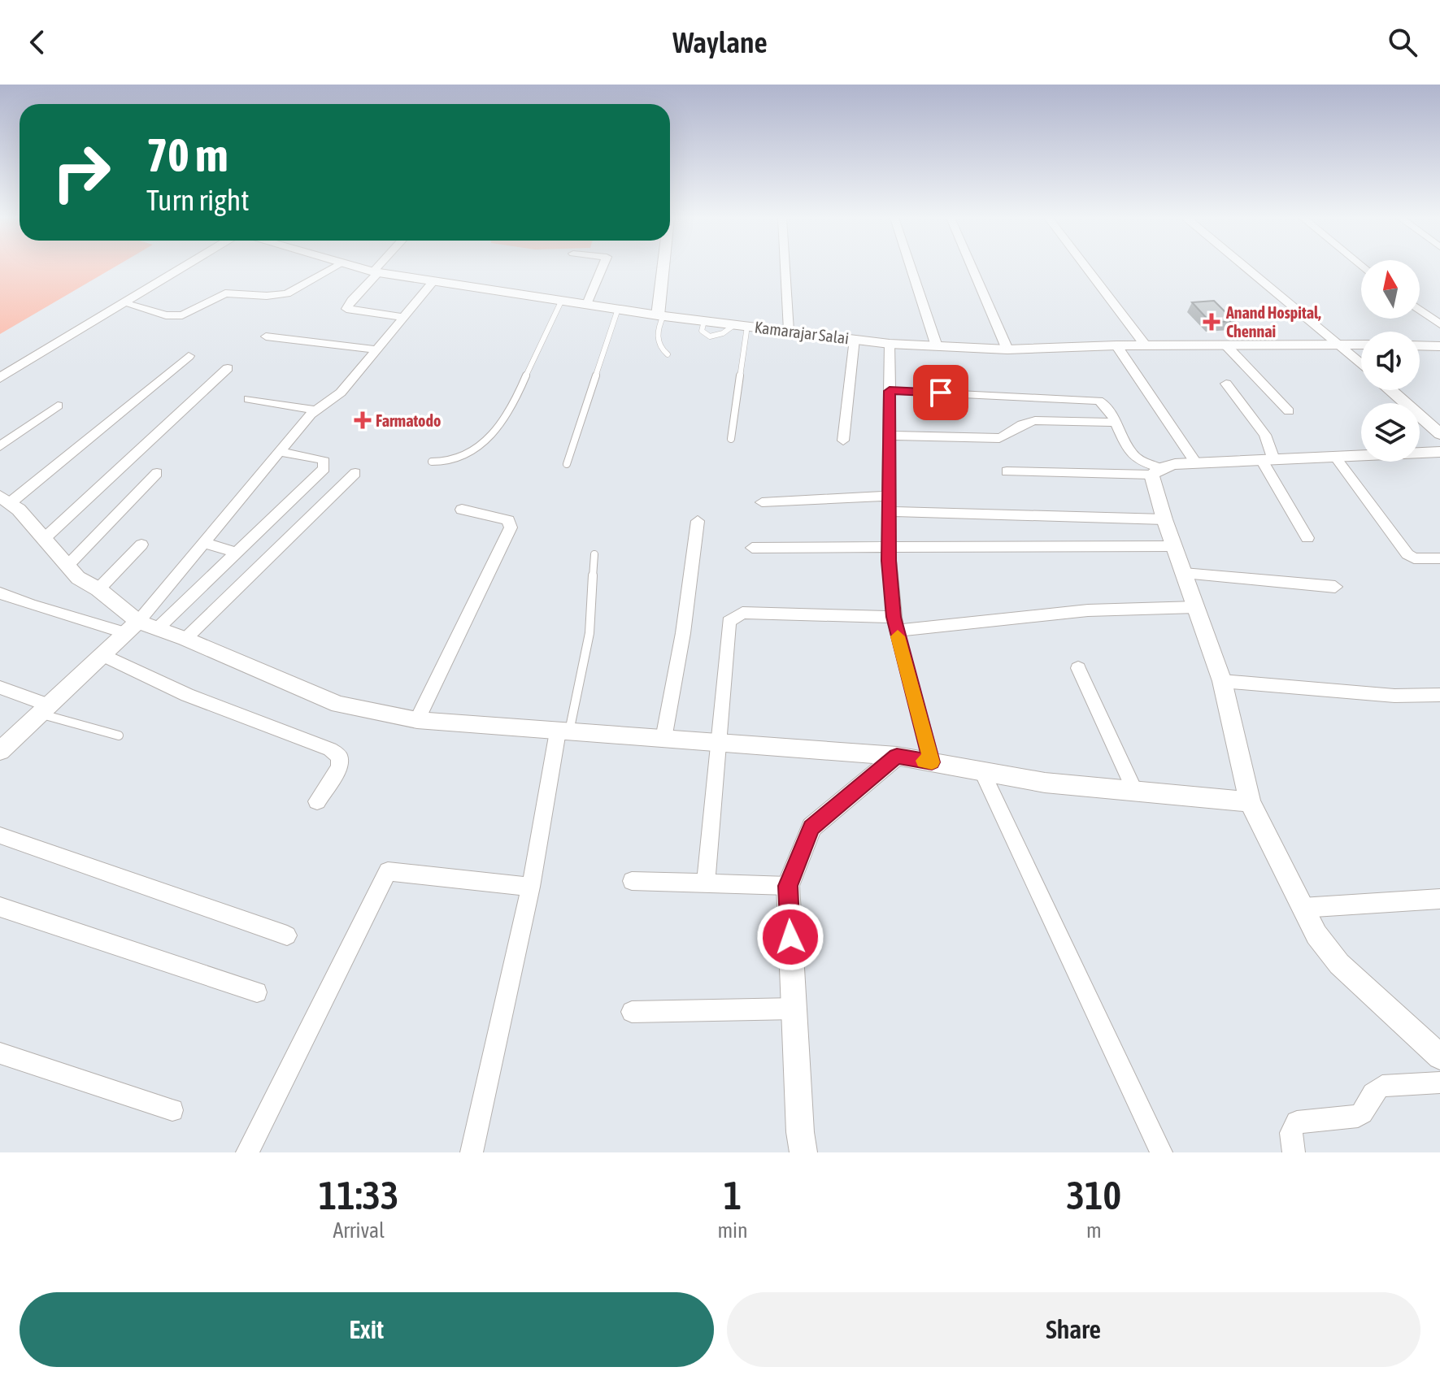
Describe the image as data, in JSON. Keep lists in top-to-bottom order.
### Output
{
  "streets": {
    "main road": ["Kamarajar Salai"]
  },
  "places": {
    "health": ["Anand Hospital, Chennai", "Farmatodo"]
  },
  "north": "top",
  "page": {
    "header": "Waylane",
    "turn": ["70 m", "Turn right"],
    "eta": [
      "11:33",
      "Arrival",
      "1",
      "min",
      "310",
      "m"
    ],
    "buttons": ["Exit", "Share"]
  }
}
